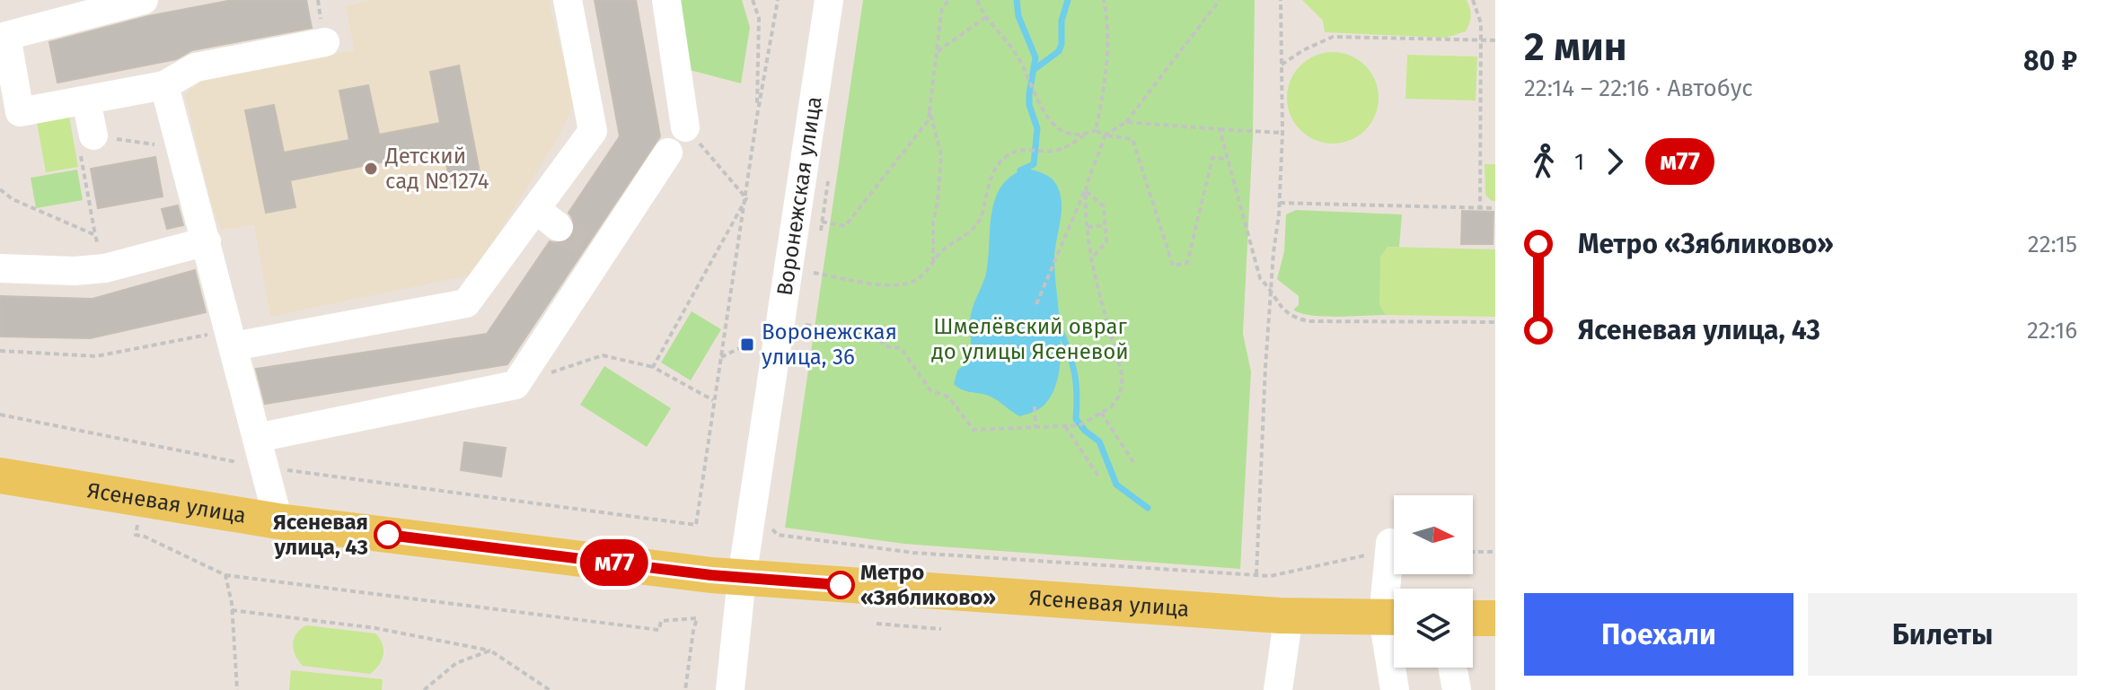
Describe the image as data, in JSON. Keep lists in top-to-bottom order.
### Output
{
  "streets": {
    "main road": ["Ясеневая улица"],
    "street": ["Воронежская улица"]
  },
  "crossings": [
    ["Воронежская улица", "Ясеневая улица"]
  ],
  "parks": ["Шмелёвский овраг до улицы Ясеневой"],
  "places": {
    "other": ["Детский сад №1274", "Ясеневая улица, 43", "Метро «Зябликово»"],
    "transit": ["Воронежская улица, 36"]
  },
  "lines": ["bus line м77"],
  "north": "right",
  "page": {
    "on_map": "м77",
    "heading": ["2 мин", "22:14 – 22:16 · Автобус", "80 ₽"],
    "legs": ["1", "м77"],
    "list": [
      {
        "name": "Метро «Зябликово»",
        "value": "22:15"
      },
      {
        "name": "Ясеневая улица, 43",
        "value": "22:16"
      }
    ],
    "buttons": ["Поехали", "Билеты"]
  }
}
